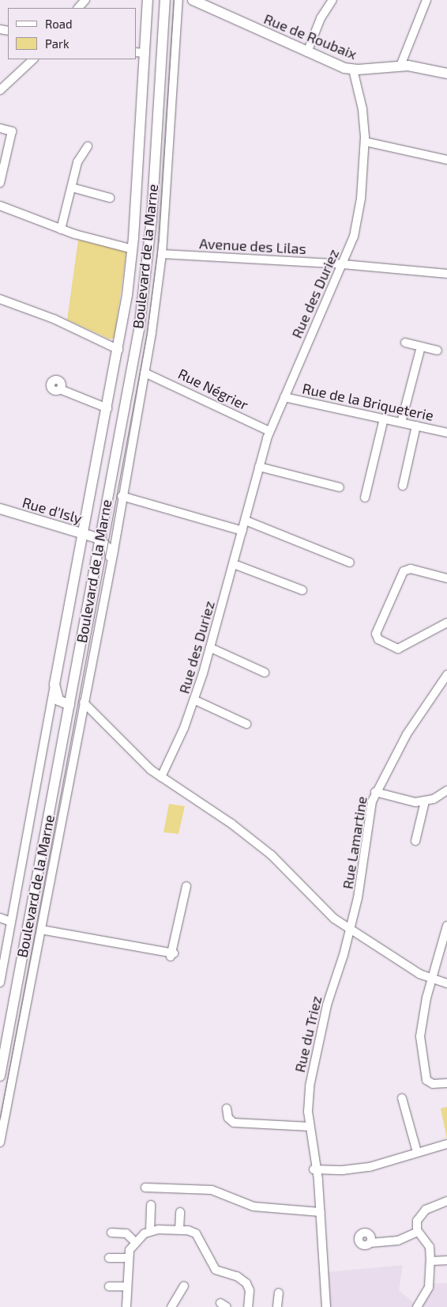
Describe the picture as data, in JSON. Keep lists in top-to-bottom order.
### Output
{
  "streets": {
    "main road": ["Rue de Roubaix", "Boulevard de la Marne", "Rue d'Isly"],
    "street": [
      "Avenue des Lilas",
      "Rue des Duriez",
      "Rue Négrier",
      "Rue de la Briqueterie",
      "Rue Lamartine",
      "Rue du Triez"
    ]
  },
  "crossings": [
    ["Rue de Roubaix", "Rue des Duriez"],
    ["Avenue des Lilas", "Boulevard de la Marne"],
    ["Avenue des Lilas", "Rue des Duriez"],
    ["Boulevard de la Marne", "Rue Négrier"],
    ["Boulevard de la Marne", "Rue d'Isly"],
    ["Rue des Duriez", "Rue Négrier"],
    ["Rue des Duriez", "Rue de la Briqueterie"],
    ["Rue Lamartine", "Rue du Triez"]
  ],
  "legend": ["Road", "Park"]
}
